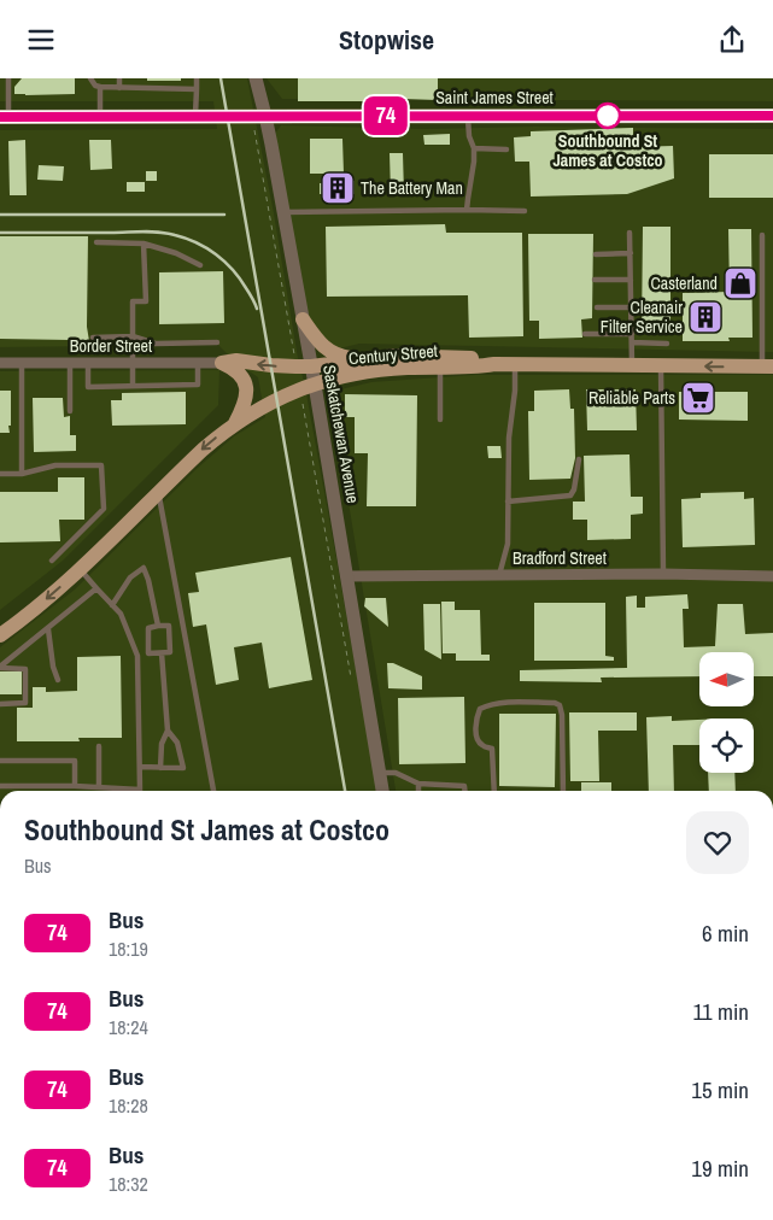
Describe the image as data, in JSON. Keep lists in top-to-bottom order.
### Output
{
  "streets": {
    "main road": ["Saint James Street", "Century Street"],
    "street": ["Border Street", "Saskatchewan Avenue", "Bradford Street"]
  },
  "crossings": [
    ["Saint James Street", "Saskatchewan Avenue"],
    ["Century Street", "Saskatchewan Avenue"],
    ["Saskatchewan Avenue", "Bradford Street"]
  ],
  "places": {
    "other": ["Southbound St James at Costco"],
    "building": ["The Battery Man", "Cleanair Filter Service"],
    "shop": ["Casterland"],
    "supermarket": ["Reliable Parts"]
  },
  "lines": ["bus line 74"],
  "north": "left",
  "page": {
    "header": "Stopwise",
    "on_map": "74",
    "heading": ["Southbound St James at Costco", "Bus"],
    "list": [
      {
        "mark": "74",
        "name": "Bus",
        "note": "18:19",
        "value": "6 min"
      },
      {
        "mark": "74",
        "name": "Bus",
        "note": "18:24",
        "value": "11 min"
      },
      {
        "mark": "74",
        "name": "Bus",
        "note": "18:28",
        "value": "15 min"
      },
      {
        "mark": "74",
        "name": "Bus",
        "note": "18:32",
        "value": "19 min"
      }
    ]
  }
}
